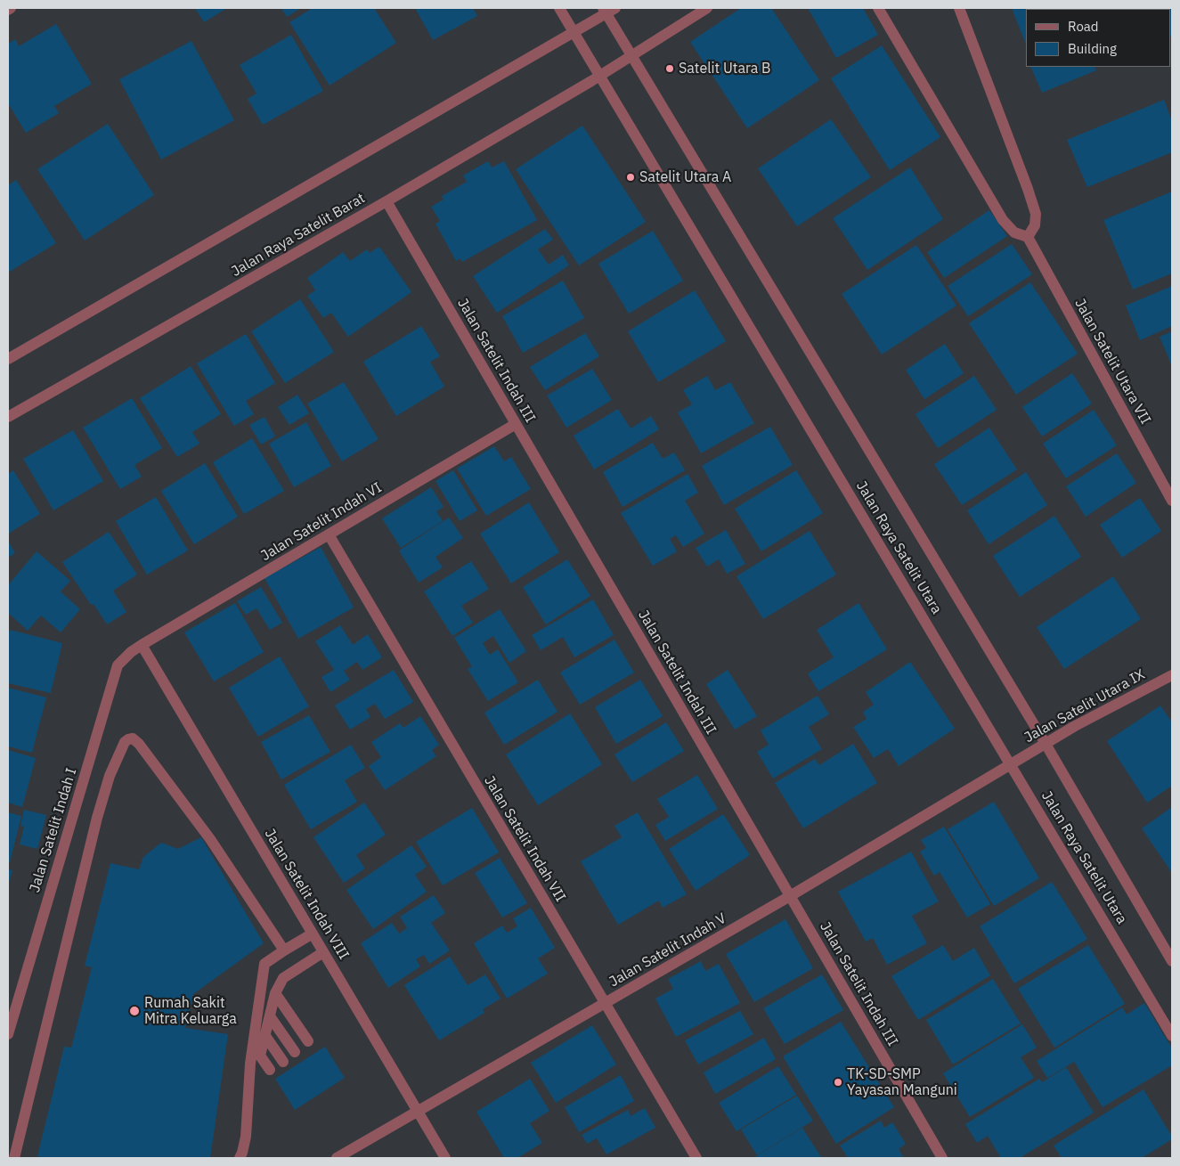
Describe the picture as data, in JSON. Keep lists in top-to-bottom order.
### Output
{
  "streets": {
    "street": [
      "Jalan Raya Satelit Barat",
      "Jalan Satelit Indah III",
      "Jalan Satelit Utara VII",
      "Jalan Satelit Indah VI",
      "Jalan Raya Satelit Utara",
      "Jalan Satelit Utara IX",
      "Jalan Satelit Indah I",
      "Jalan Satelit Indah VII",
      "Jalan Satelit Indah VIII",
      "Jalan Satelit Indah V"
    ]
  },
  "crossings": [
    ["Jalan Raya Satelit Barat", "Jalan Satelit Indah III"],
    ["Jalan Raya Satelit Barat", "Jalan Raya Satelit Utara"],
    ["Jalan Satelit Indah III", "Jalan Satelit Indah VI"],
    ["Jalan Satelit Indah III", "Jalan Satelit Indah V"],
    ["Jalan Satelit Indah VI", "Jalan Satelit Indah I"],
    ["Jalan Satelit Indah VI", "Jalan Satelit Indah VII"],
    ["Jalan Satelit Indah VI", "Jalan Satelit Indah VIII"],
    ["Jalan Raya Satelit Utara", "Jalan Satelit Utara IX"],
    ["Jalan Raya Satelit Utara", "Jalan Satelit Indah V"],
    ["Jalan Satelit Utara IX", "Jalan Satelit Indah V"],
    ["Jalan Satelit Indah I", "Jalan Satelit Indah VIII"],
    ["Jalan Satelit Indah VII", "Jalan Satelit Indah V"],
    ["Jalan Satelit Indah VIII", "Jalan Satelit Indah V"]
  ],
  "places": [
    "Satelit Utara B",
    "Satelit Utara A",
    "Rumah Sakit Mitra Keluarga",
    "TK-SD-SMP Yayasan Manguni"
  ],
  "legend": ["Road", "Building"]
}
